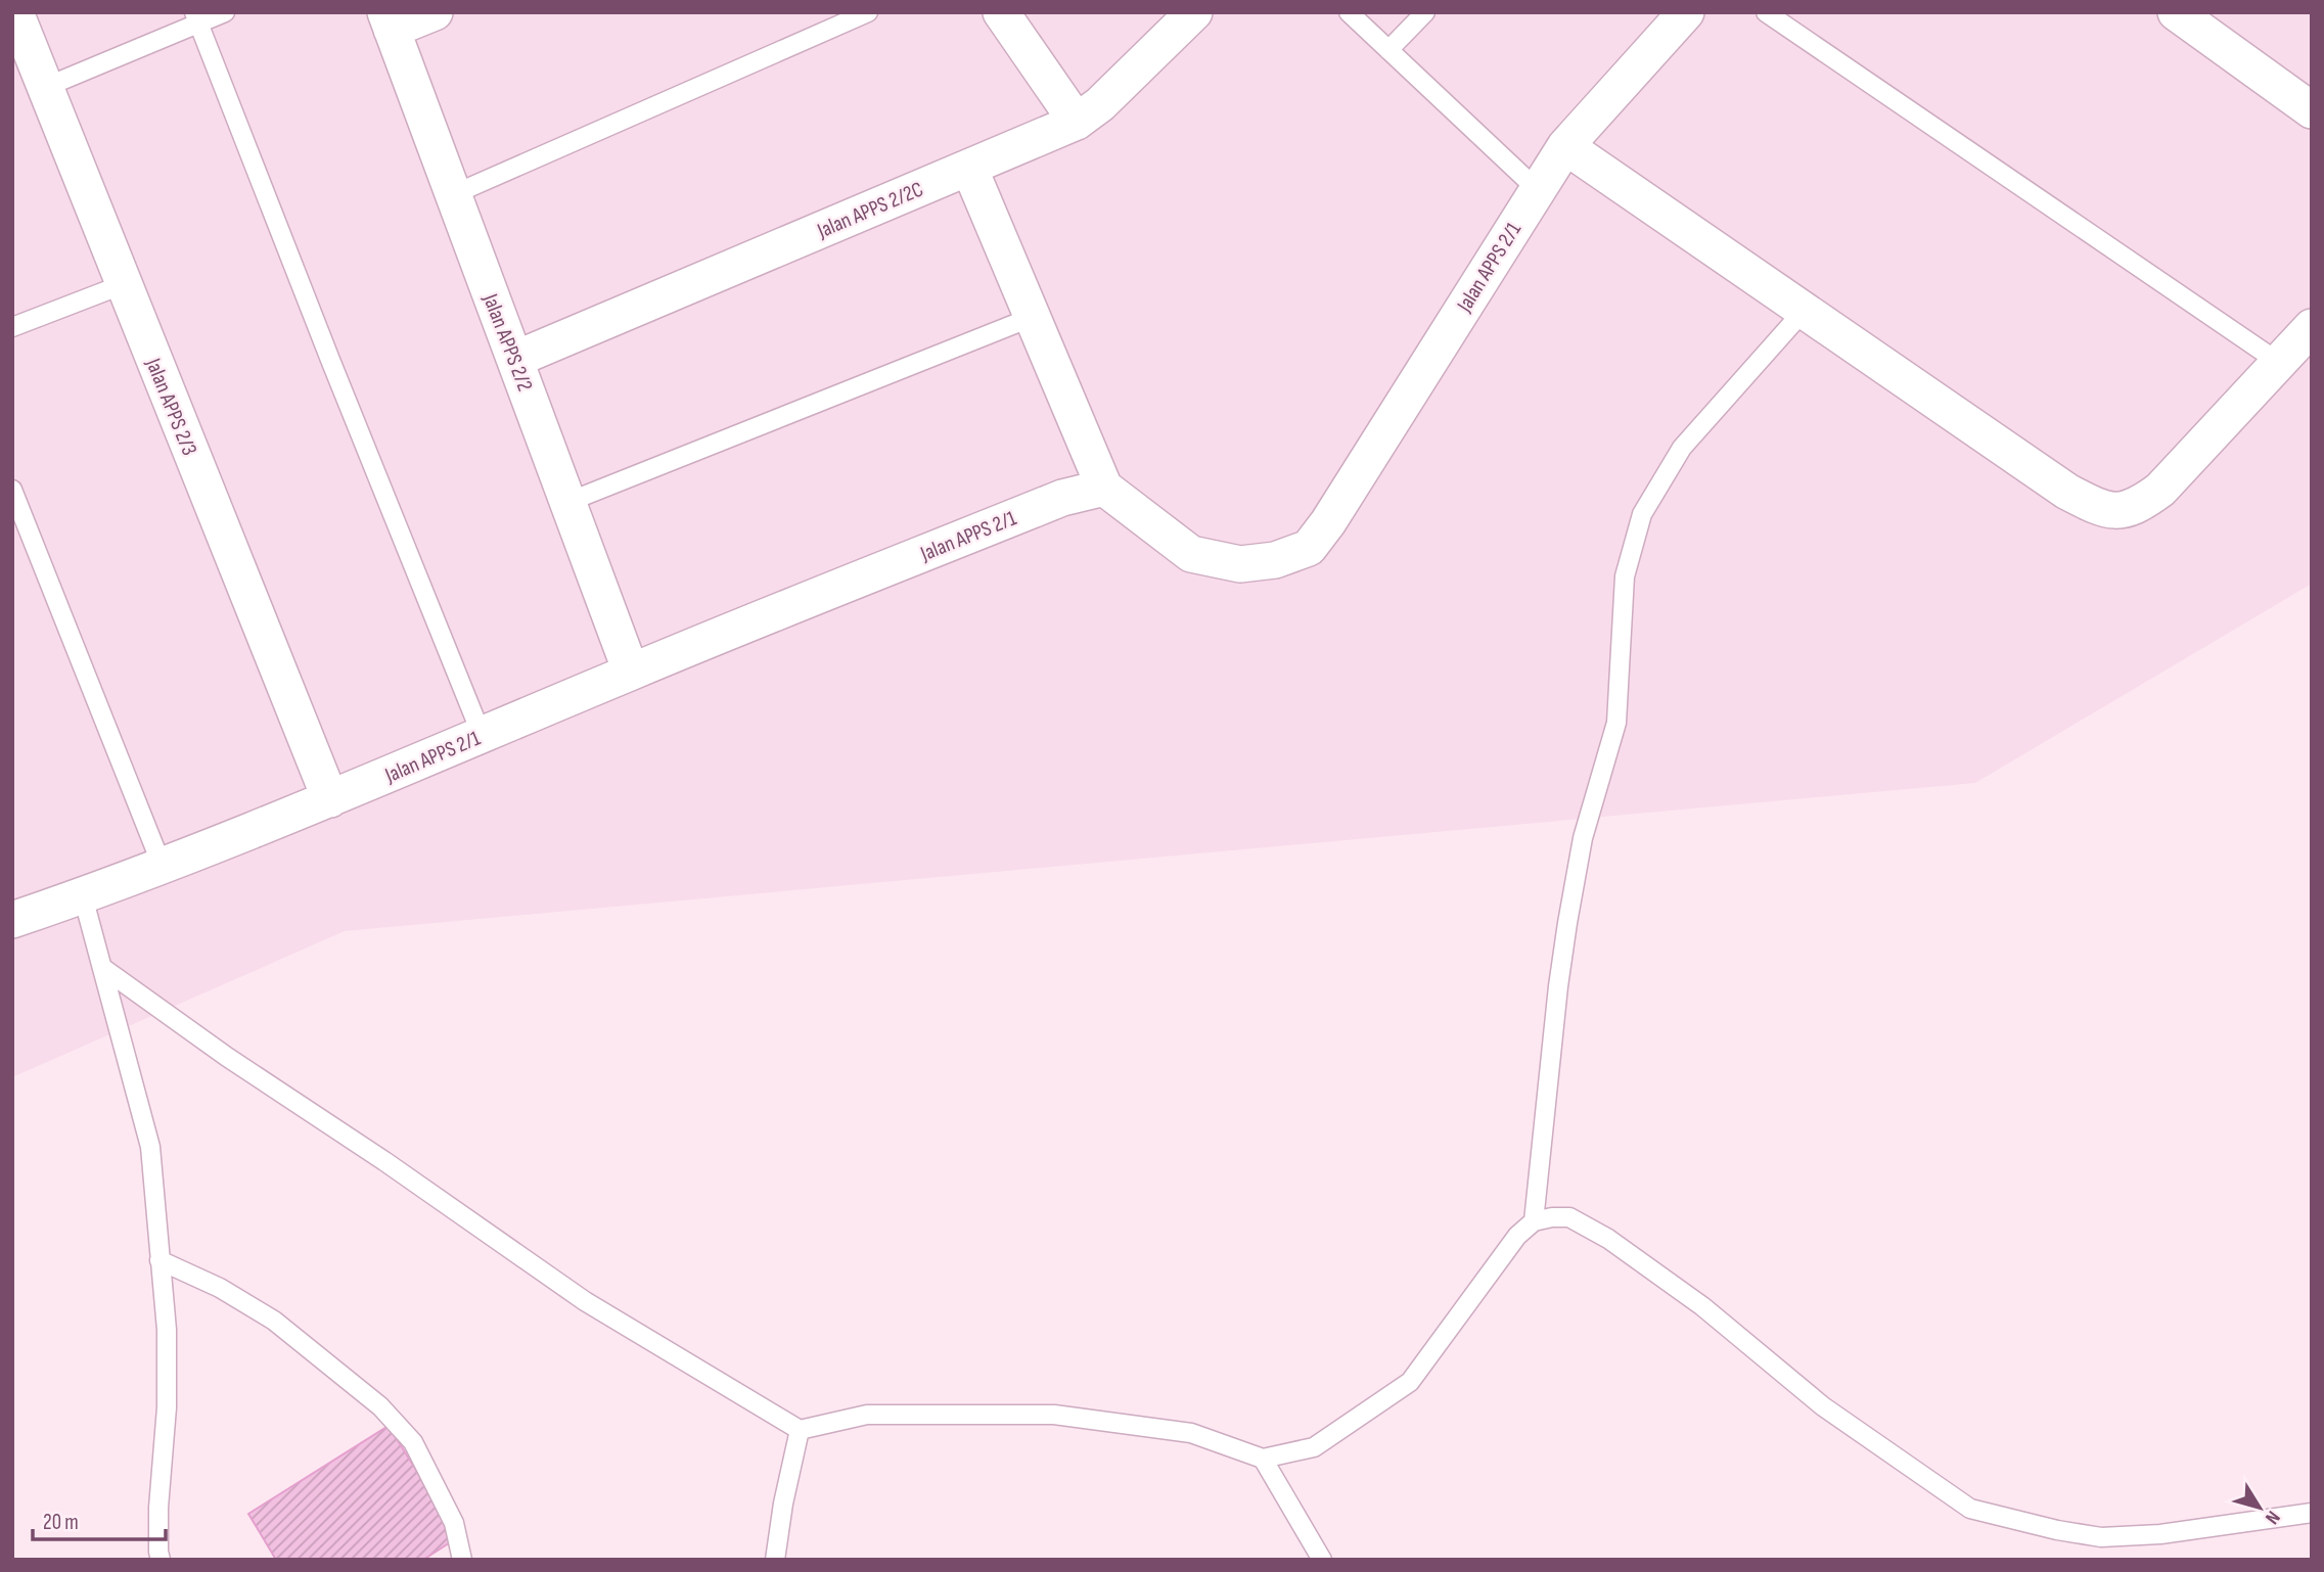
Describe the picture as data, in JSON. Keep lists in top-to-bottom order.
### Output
{
  "streets": {
    "street": [
      "Jalan APPS 2/2C",
      "Jalan APPS 2/1",
      "Jalan APPS 2/2",
      "Jalan APPS 2/3"
    ]
  },
  "crossings": [
    ["Jalan APPS 2/2C", "Jalan APPS 2/2"],
    ["Jalan APPS 2/1", "Jalan APPS 2/2"],
    ["Jalan APPS 2/1", "Jalan APPS 2/3"]
  ],
  "scale_bar": "20 m",
  "north": "bottom right"
}
